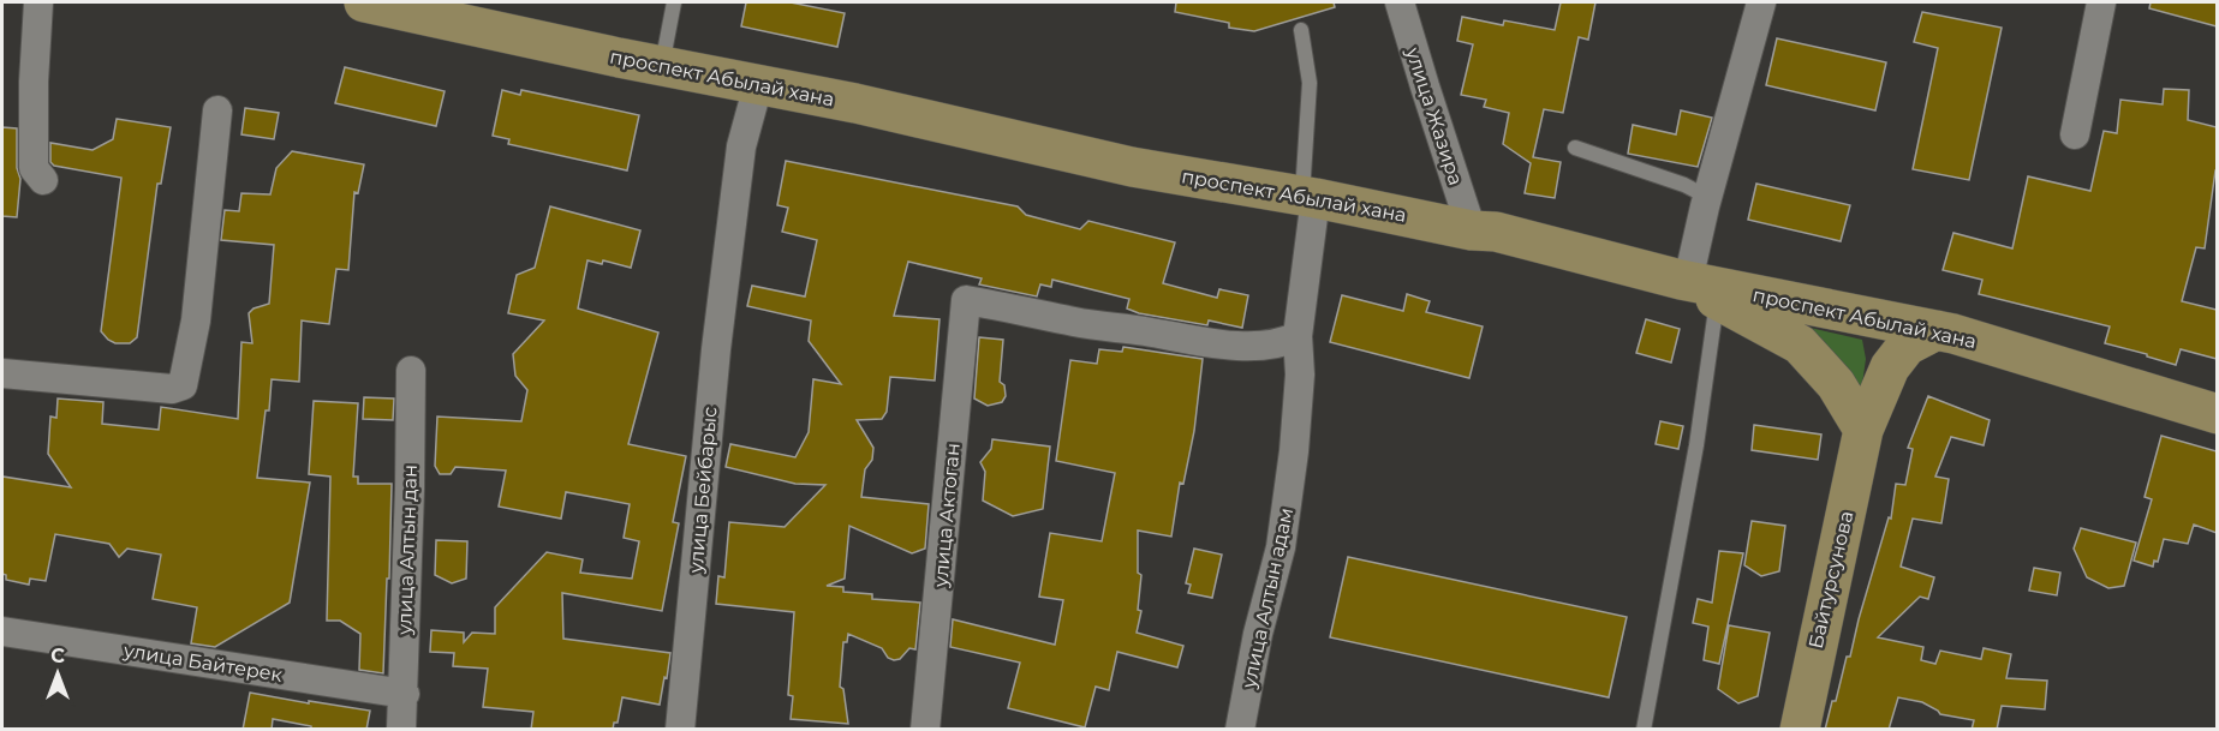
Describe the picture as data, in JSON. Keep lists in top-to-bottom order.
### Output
{
  "streets": {
    "main road": ["проспект Абылай хана", "Байтурсунова"],
    "street": [
      "улица Жазира",
      "улица Бейбарыс",
      "улица Актоган",
      "улица Алтын дан",
      "улица Алтын адам",
      "улица Байтерек"
    ]
  },
  "crossings": [
    ["проспект Абылай хана", "улица Жазира"],
    ["проспект Абылай хана", "улица Бейбарыс"],
    ["проспект Абылай хана", "Байтурсунова"],
    ["проспект Абылай хана", "улица Алтын адам"],
    ["улица Актоган", "улица Алтын адам"],
    ["улица Алтын дан", "улица Байтерек"]
  ],
  "north": "top"
}
